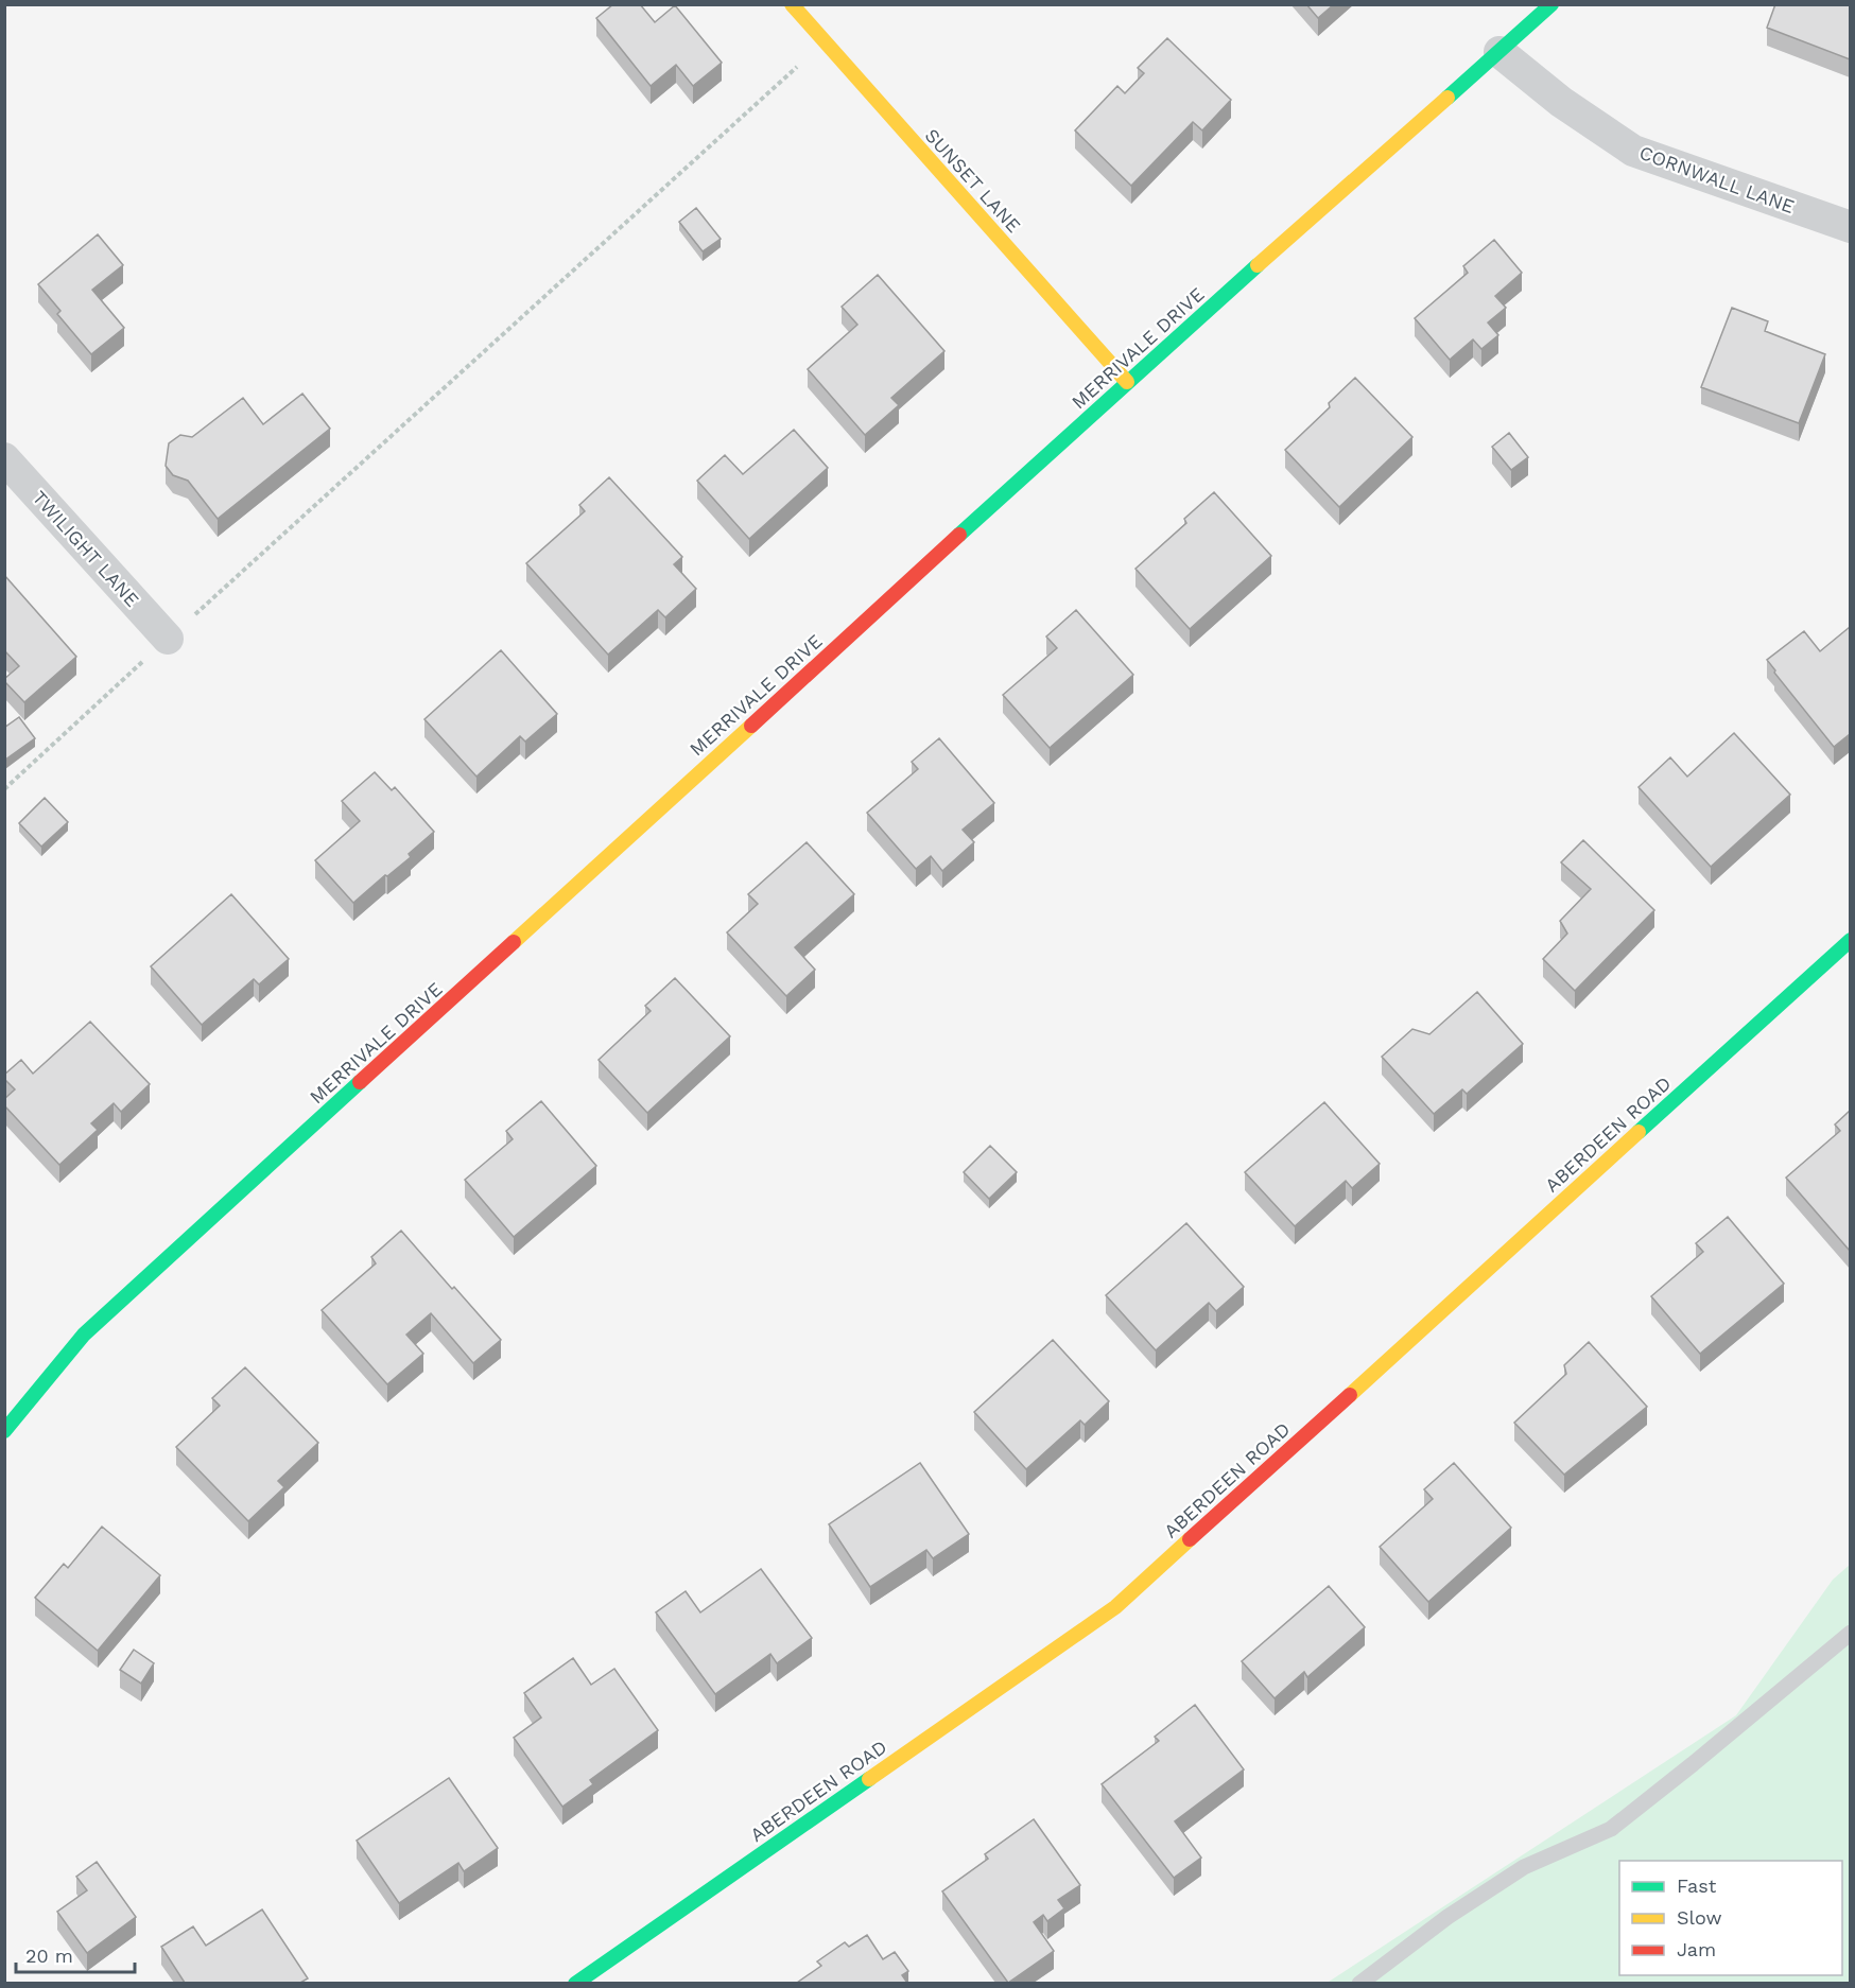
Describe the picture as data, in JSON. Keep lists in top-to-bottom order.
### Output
{
  "streets": {
    "street": [
      "CORNWALL LANE",
      "SUNSET LANE",
      "MERRIVALE DRIVE",
      "TWILIGHT LANE",
      "ABERDEEN ROAD"
    ]
  },
  "crossings": [
    ["CORNWALL LANE", "MERRIVALE DRIVE"],
    ["SUNSET LANE", "MERRIVALE DRIVE"]
  ],
  "legend": ["Fast", "Slow", "Jam"],
  "scale_bar": "20 m"
}
